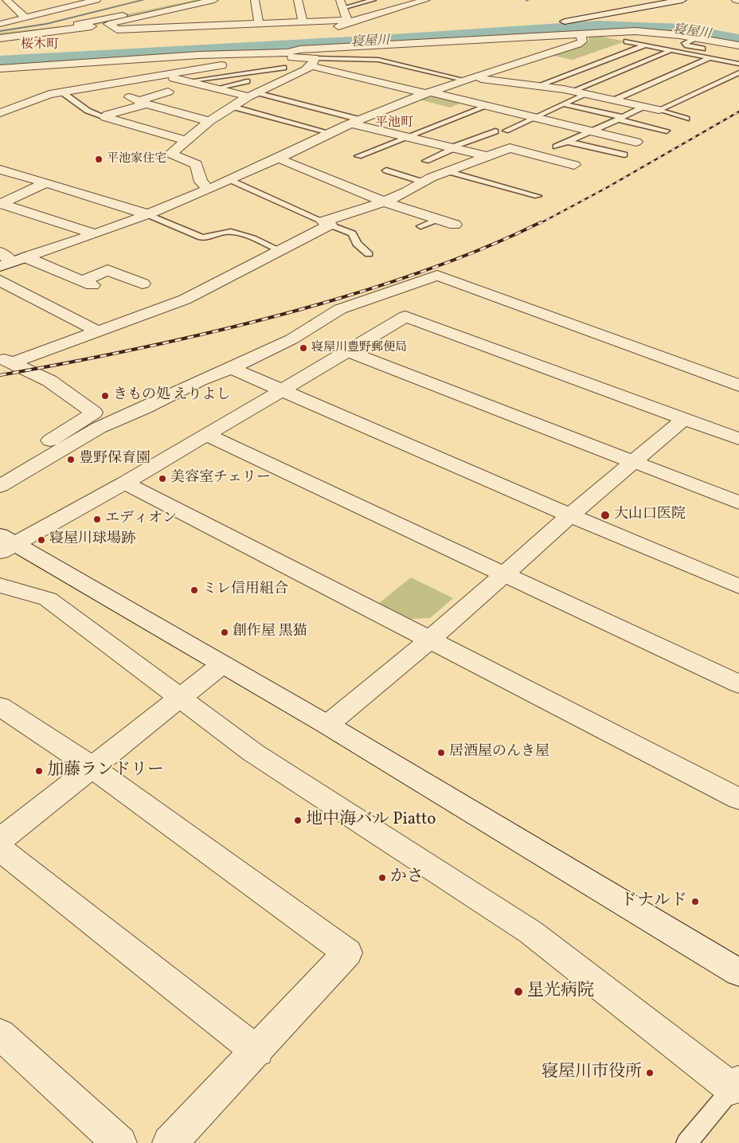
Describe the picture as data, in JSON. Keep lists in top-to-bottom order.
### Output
{
  "districts": ["桜木町", "平池町"],
  "water": ["寝屋川"],
  "places": [
    "平池家住宅",
    "寝屋川豊野郵便局",
    "きもの処 えりよし",
    "豊野保育園",
    "美容室チェリー",
    "大山口医院",
    "エディオン",
    "寝屋川球場跡",
    "ミレ信用組合",
    "創作屋 黒猫",
    "居酒屋のんき屋",
    "加藤ランドリー",
    "地中海バル Piatto",
    "かさ",
    "ドナルド",
    "星光病院",
    "寝屋川市役所"
  ]
}
